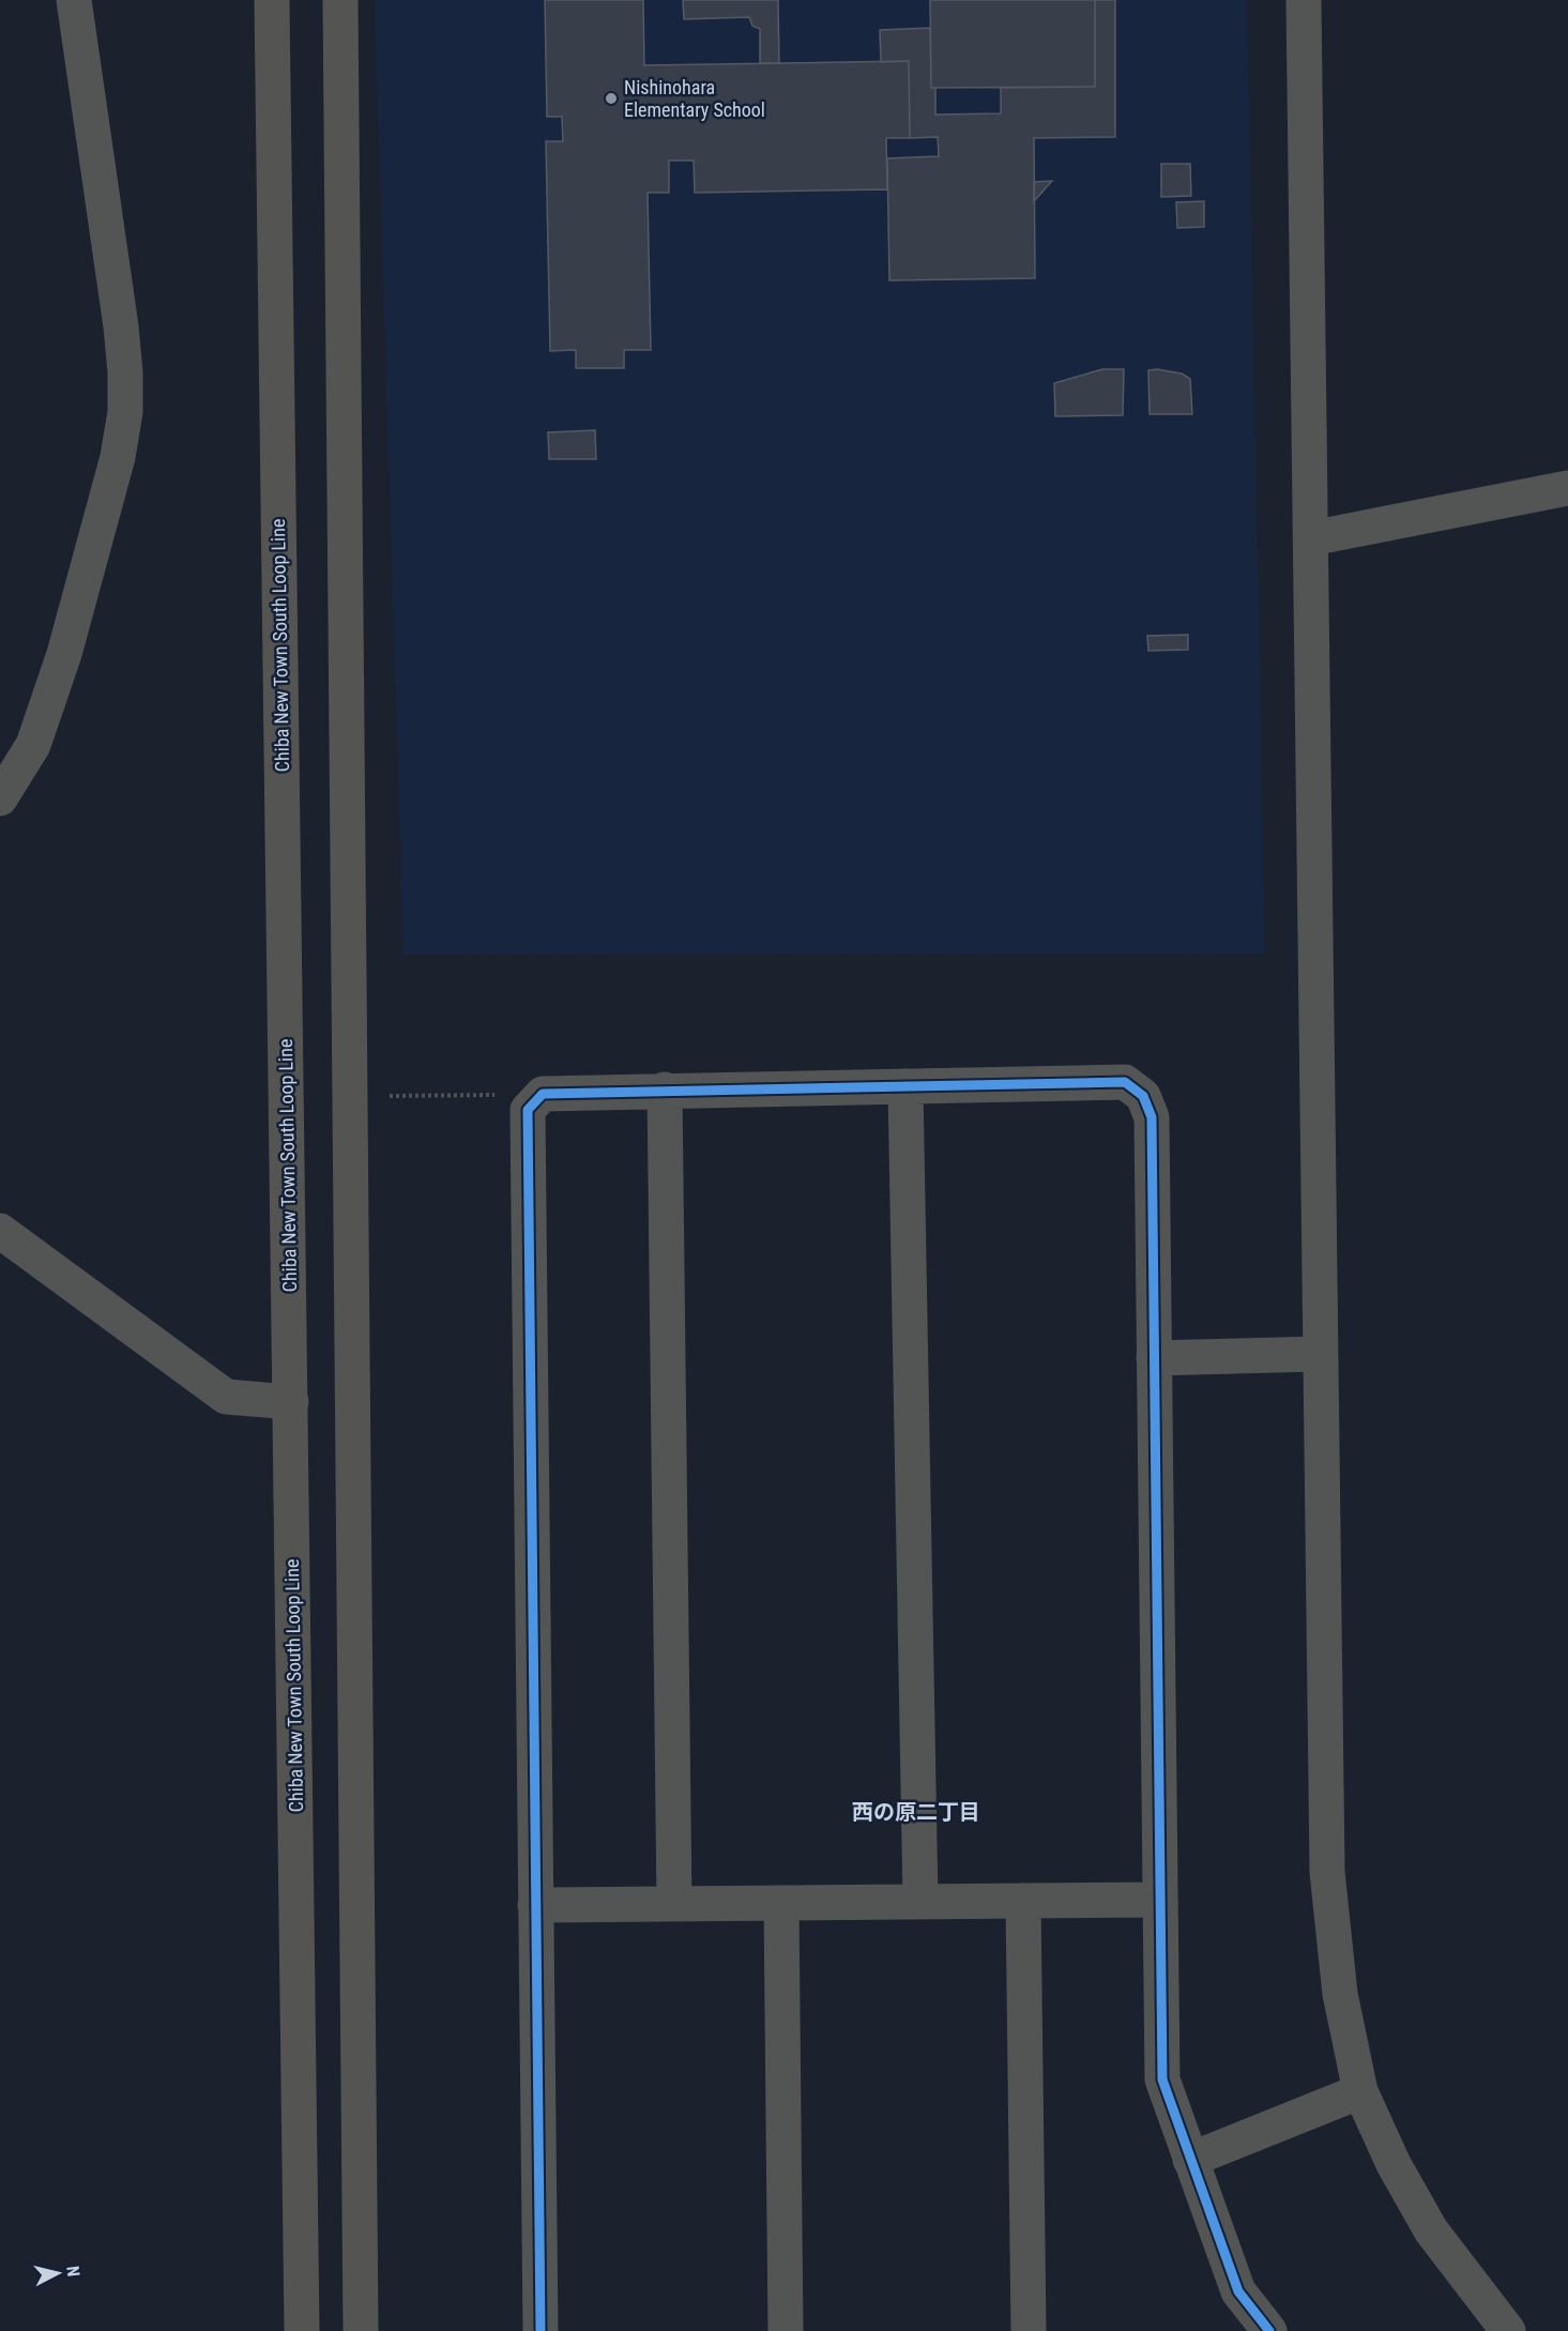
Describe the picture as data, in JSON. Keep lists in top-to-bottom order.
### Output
{
  "streets": {
    "main road": ["Chiba New Town South Loop Line"]
  },
  "districts": ["西の原二丁目"],
  "places": ["Nishinohara Elementary School"],
  "north": "right"
}
